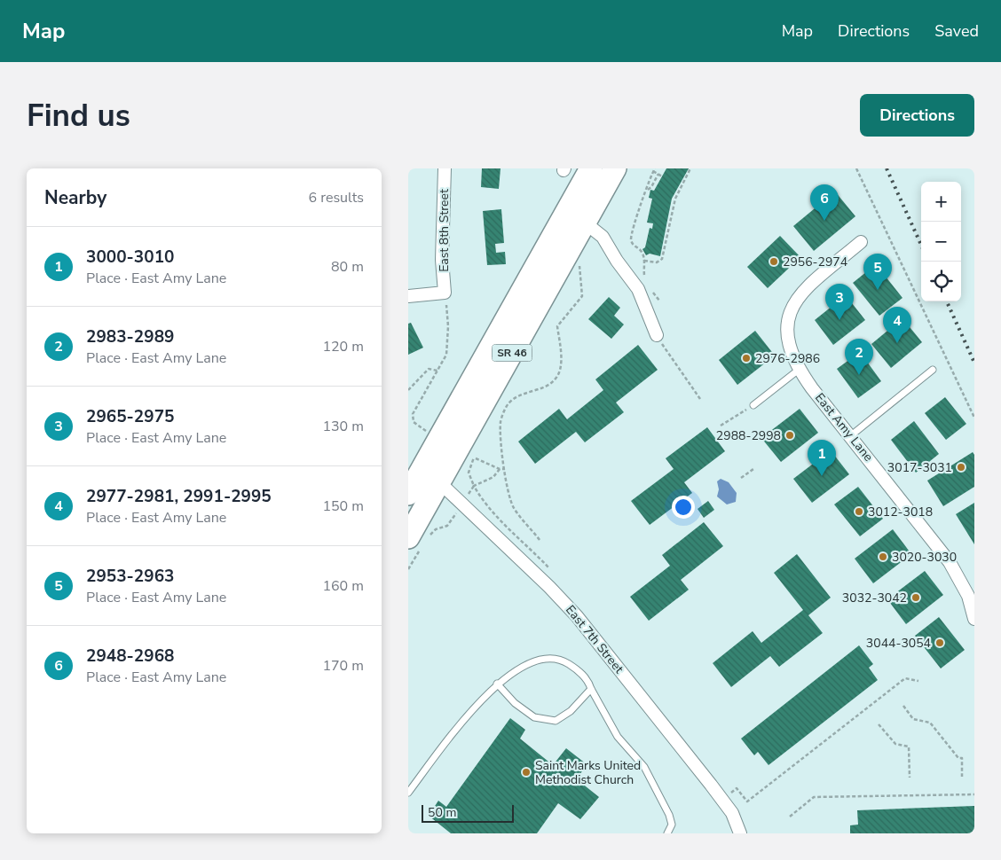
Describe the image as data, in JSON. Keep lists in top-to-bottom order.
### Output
{
  "streets": {
    "highway": ["SR 46"],
    "street": ["East 8th Street", "East Amy Lane", "East 7th Street"]
  },
  "crossings": [
    ["SR 46", "East 7th Street"]
  ],
  "places": [
    "2956-2974",
    "2976-2986",
    "2988-2998",
    "3017-3031",
    "3012-3018",
    "3020-3030",
    "3032-3042",
    "3044-3054",
    "Saint Marks United Methodist Church"
  ],
  "scale_bar": "50 m",
  "page": {
    "header": "Map",
    "nav": ["Map", "Directions", "Saved"],
    "buttons": "Directions",
    "title": "Find us",
    "heading": ["Nearby", "6 results"],
    "map_buttons": ["+", "−"],
    "pins": [
      "6",
      "5",
      "3",
      "4",
      "2",
      "1"
    ],
    "list": [
      {
        "mark": "1",
        "name": "3000-3010",
        "note": "Place · East Amy Lane",
        "value": "80 m"
      },
      {
        "mark": "2",
        "name": "2983-2989",
        "note": "Place · East Amy Lane",
        "value": "120 m"
      },
      {
        "mark": "3",
        "name": "2965-2975",
        "note": "Place · East Amy Lane",
        "value": "130 m"
      },
      {
        "mark": "4",
        "name": "2977-2981, 2991-2995",
        "note": "Place · East Amy Lane",
        "value": "150 m"
      },
      {
        "mark": "5",
        "name": "2953-2963",
        "note": "Place · East Amy Lane",
        "value": "160 m"
      },
      {
        "mark": "6",
        "name": "2948-2968",
        "note": "Place · East Amy Lane",
        "value": "170 m"
      }
    ],
    "scale": "50 m"
  }
}
